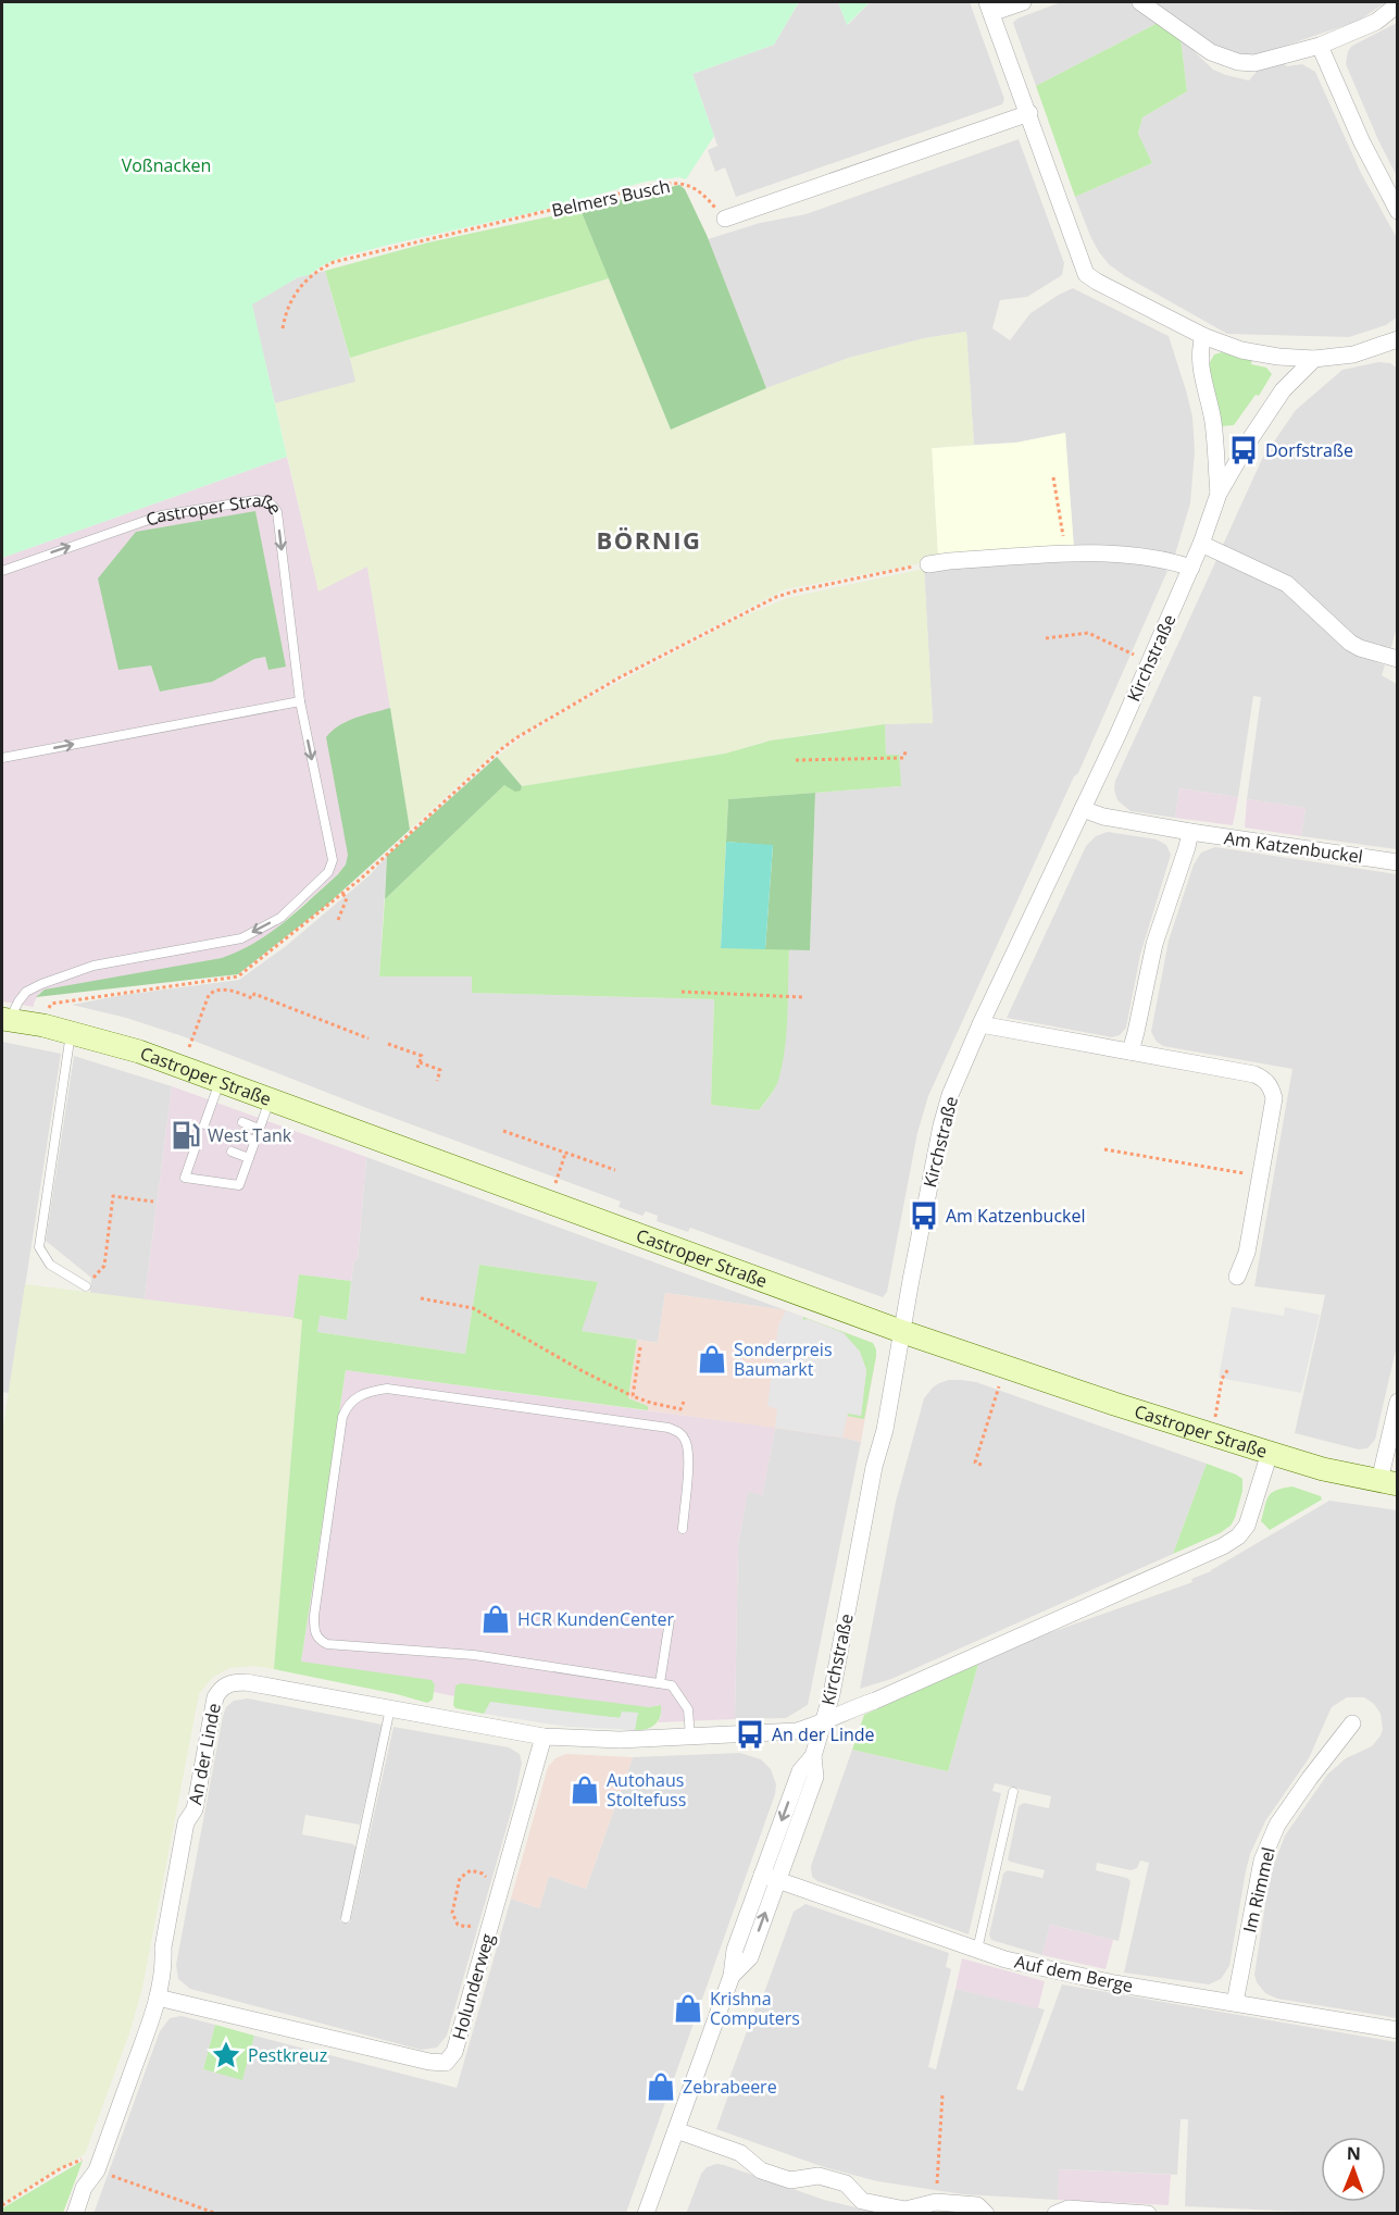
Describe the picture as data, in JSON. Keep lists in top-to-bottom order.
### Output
{
  "streets": {
    "main road": ["Castroper Straße"],
    "street": [
      "Kirchstraße",
      "Am Katzenbuckel",
      "An der Linde",
      "Im Rimmel",
      "Auf dem Berge",
      "Holunderweg"
    ],
    "path": ["Belmers Busch"]
  },
  "crossings": [
    ["Castroper Straße", "Kirchstraße"],
    ["Castroper Straße", "An der Linde"],
    ["Kirchstraße", "Am Katzenbuckel"],
    ["Kirchstraße", "An der Linde"],
    ["Kirchstraße", "Auf dem Berge"],
    ["An der Linde", "Holunderweg"],
    ["Im Rimmel", "Auf dem Berge"]
  ],
  "districts": ["BÖRNIG"],
  "parks": ["Voßnacken"],
  "places": {
    "bus stop": ["Dorfstraße", "Am Katzenbuckel", "An der Linde"],
    "fuel station": ["West Tank"],
    "shop": [
      "Sonderpreis Baumarkt",
      "HCR KundenCenter",
      "Autohaus Stoltefuss",
      "Krishna Computers",
      "Zebrabeere"
    ],
    "place": ["Pestkreuz"]
  },
  "north": "top"
}
